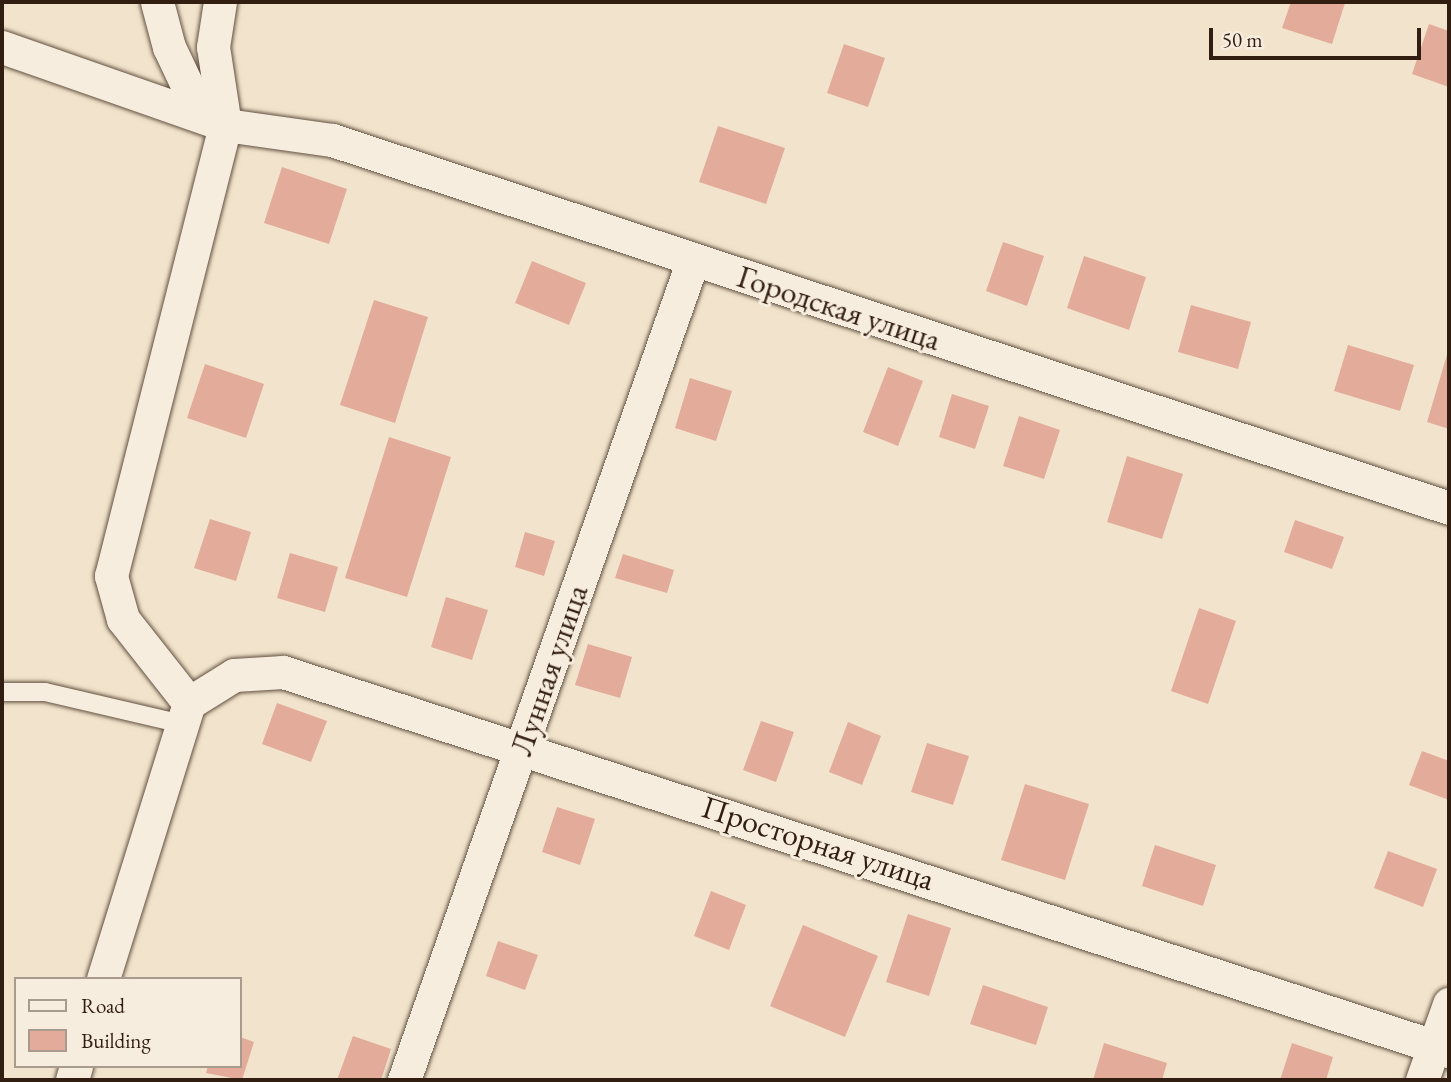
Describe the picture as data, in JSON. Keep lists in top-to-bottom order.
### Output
{
  "streets": {
    "street": ["Городская улица", "Лунная улица", "Просторная улица"]
  },
  "crossings": [
    ["Городская улица", "Лунная улица"],
    ["Лунная улица", "Просторная улица"]
  ],
  "legend": ["Road", "Building"],
  "scale_bar": "50 m"
}
